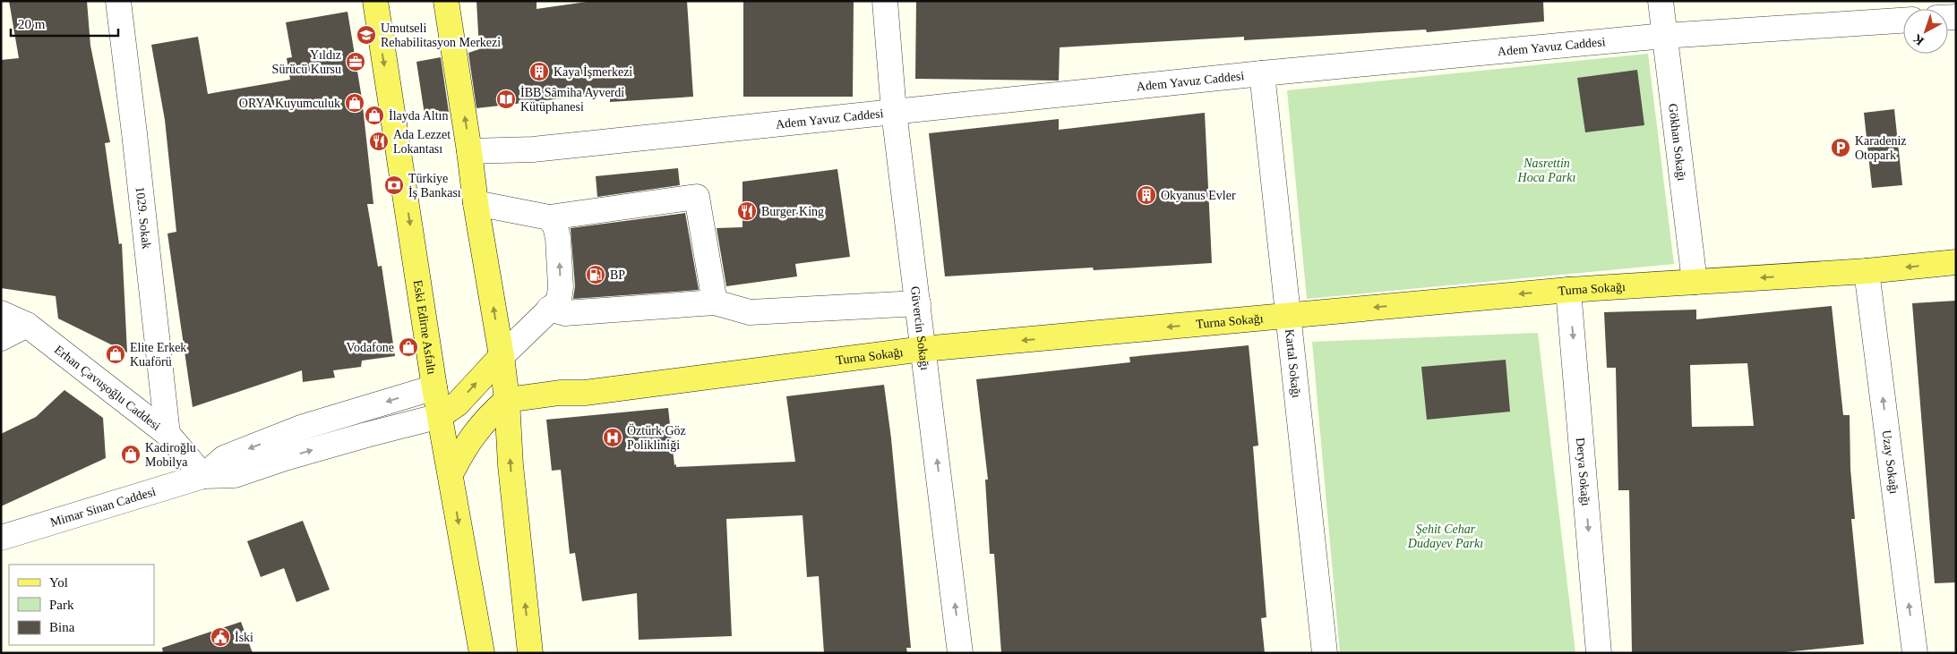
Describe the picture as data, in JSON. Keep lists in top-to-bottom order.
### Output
{
  "streets": {
    "main road": ["Turna Sokağı", "Eski Edirne Asfaltı"],
    "street": [
      "Adem Yavuz Caddesi",
      "Gökhan Sokağı",
      "1029. Sokak",
      "Güvercin Sokağı",
      "Kartal Sokağı",
      "Erhan Çavuşoğlu Caddesi",
      "Uzay Sokağı",
      "Derya Sokağı",
      "Mimar Sinan Caddesi"
    ]
  },
  "crossings": [
    ["Adem Yavuz Caddesi", "Gökhan Sokağı"],
    ["Adem Yavuz Caddesi", "Güvercin Sokağı"],
    ["Adem Yavuz Caddesi", "Kartal Sokağı"],
    ["Gökhan Sokağı", "Turna Sokağı"],
    ["1029. Sokak", "Erhan Çavuşoğlu Caddesi"],
    ["Turna Sokağı", "Güvercin Sokağı"],
    ["Turna Sokağı", "Kartal Sokağı"],
    ["Turna Sokağı", "Uzay Sokağı"],
    ["Turna Sokağı", "Derya Sokağı"],
    ["Erhan Çavuşoğlu Caddesi", "Mimar Sinan Caddesi"]
  ],
  "one_way": [
    "Turna Sokağı",
    "Güvercin Sokağı",
    "Uzay Sokağı",
    "Derya Sokağı"
  ],
  "parks": ["Nasrettin Hoca Parkı", "Şehit Cehar Dudayev Parkı"],
  "places": {
    "school or university": ["Umutseli Rehabilitasyon Merkezi"],
    "office": ["Yıldız Sürücü Kursu"],
    "building": ["Kaya İşmerkezi", "Okyanus Evler"],
    "library": ["İBB Sâmiha Ayverdi Kütüphanesi"],
    "shop": [
      "ORYA Kuyumculuk",
      "İlayda Altın",
      "Vodafone",
      "Elite Erkek Kuaförü",
      "Kadiroğlu Mobilya"
    ],
    "restaurant": ["Ada Lezzet Lokantası", "Burger King"],
    "parking": ["Karadeniz Otopark"],
    "bank": ["Türkiye İş Bankası"],
    "fuel station": ["BP"],
    "hospital": ["Öztürk Göz Polikliniği"],
    "public building": ["İski"]
  },
  "legend": ["Yol", "Park", "Bina"],
  "scale_bar": "20 m",
  "north": "bottom left"
}
